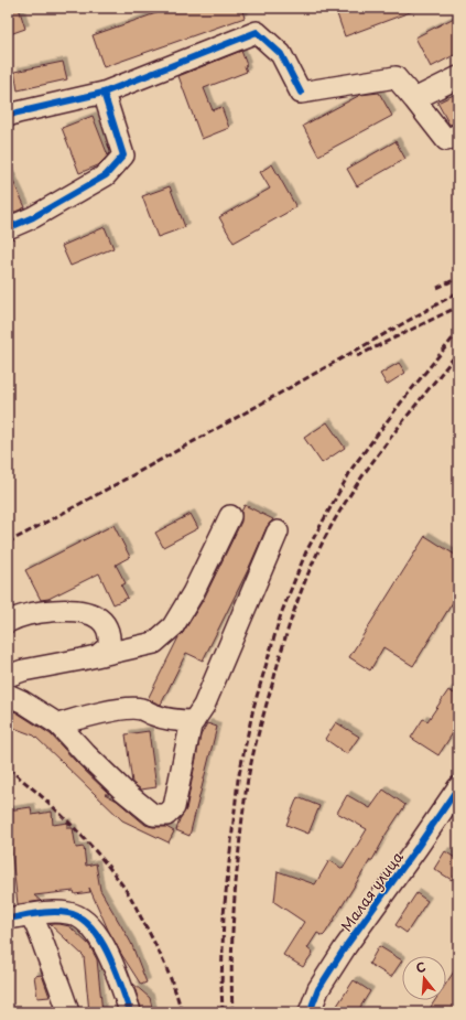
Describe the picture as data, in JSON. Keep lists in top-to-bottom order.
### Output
{
  "streets": {
    "street": ["Малая улица"]
  },
  "north": "top"
}
